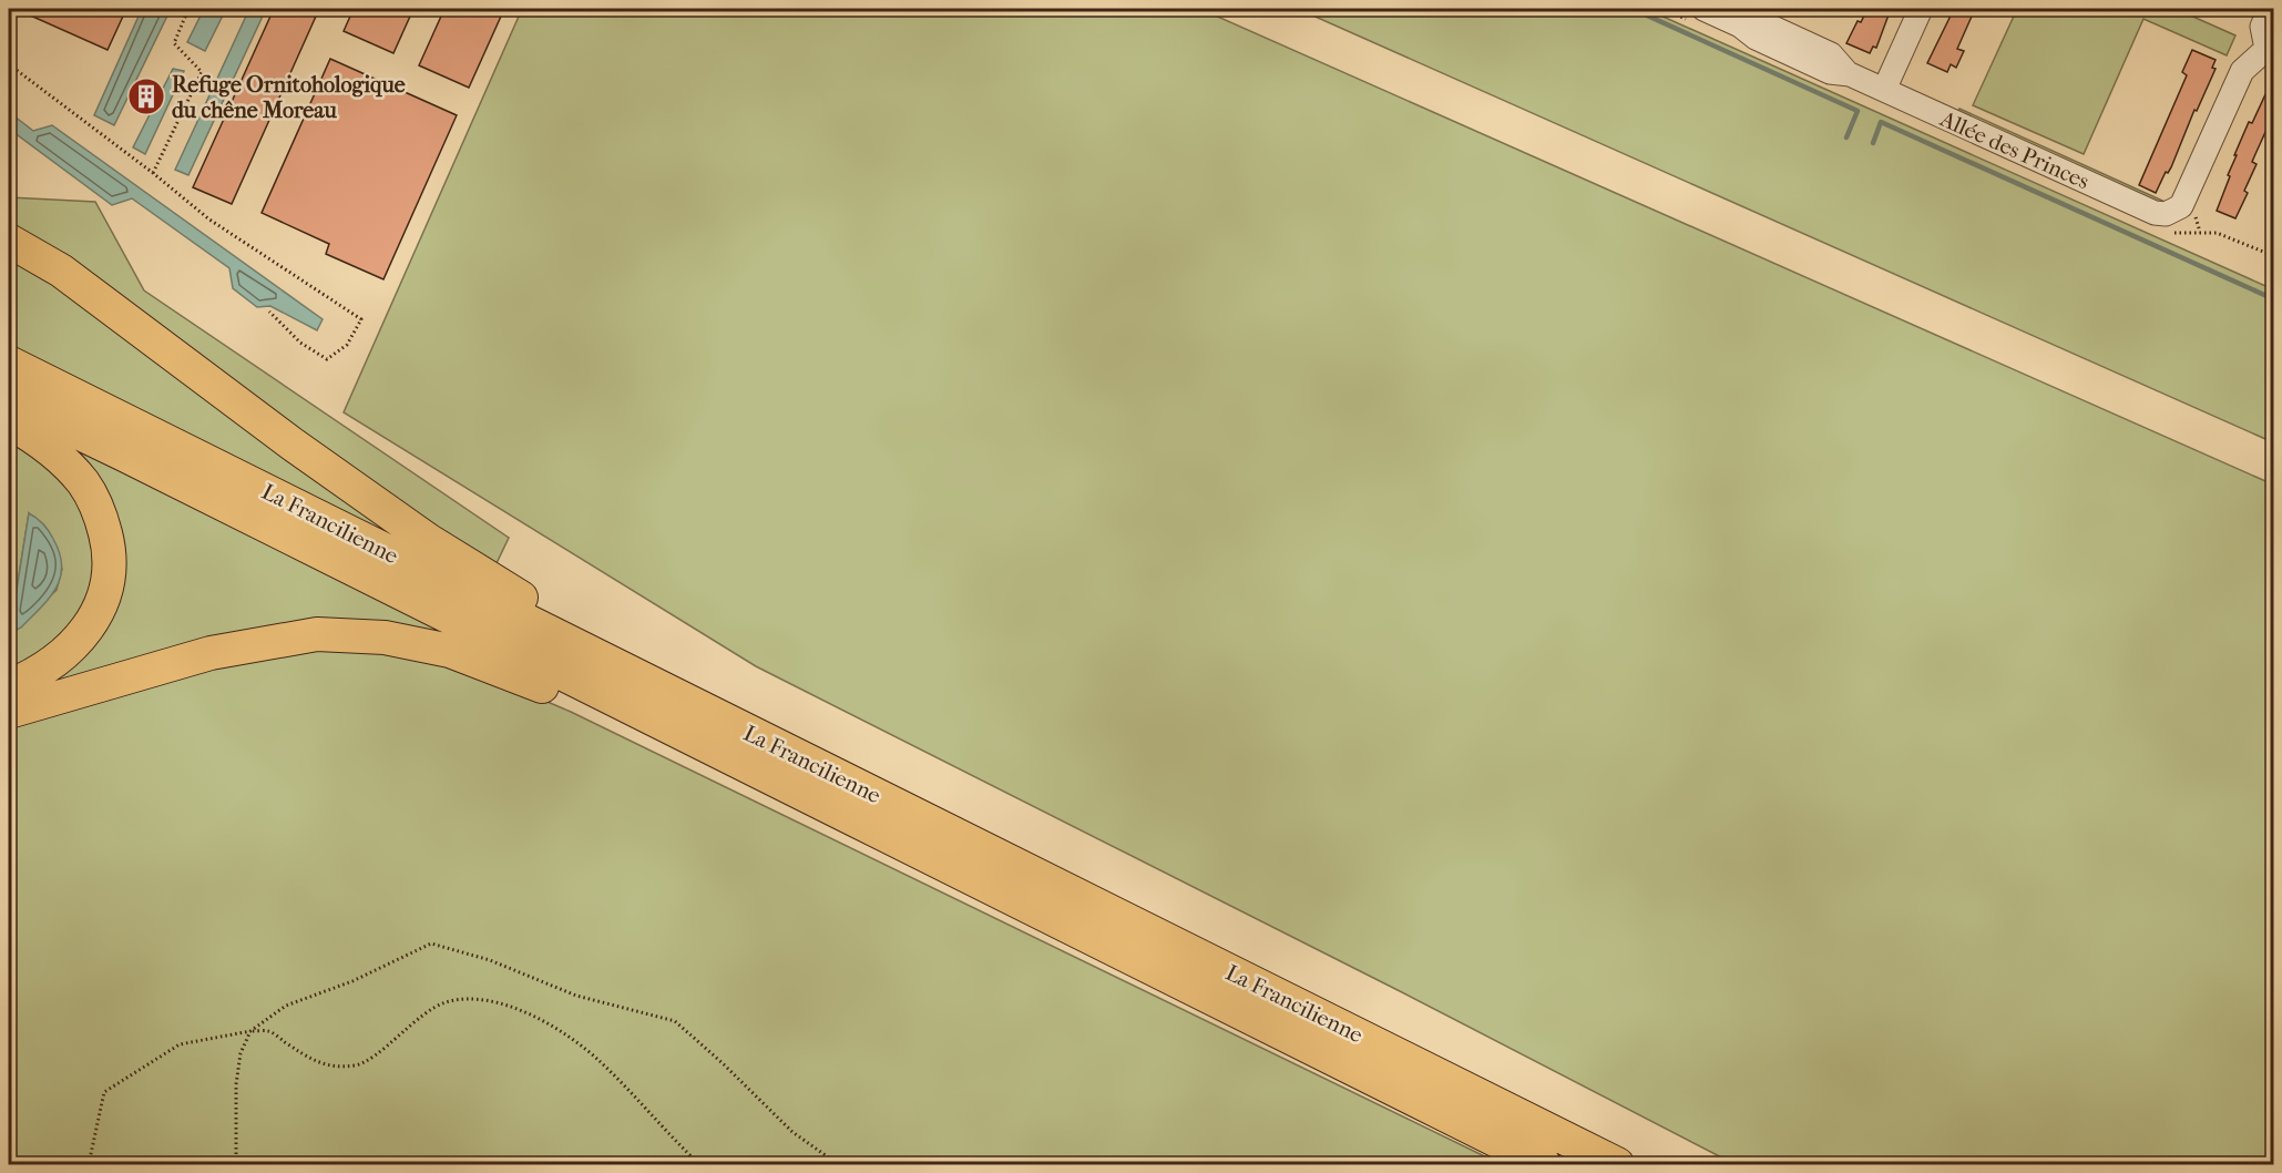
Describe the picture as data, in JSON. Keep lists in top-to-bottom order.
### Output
{
  "streets": {
    "highway": ["La Francilienne"],
    "street": ["Allée des Princes"]
  },
  "places": {
    "building": ["Refuge Ornitohologique du chêne Moreau"]
  }
}
